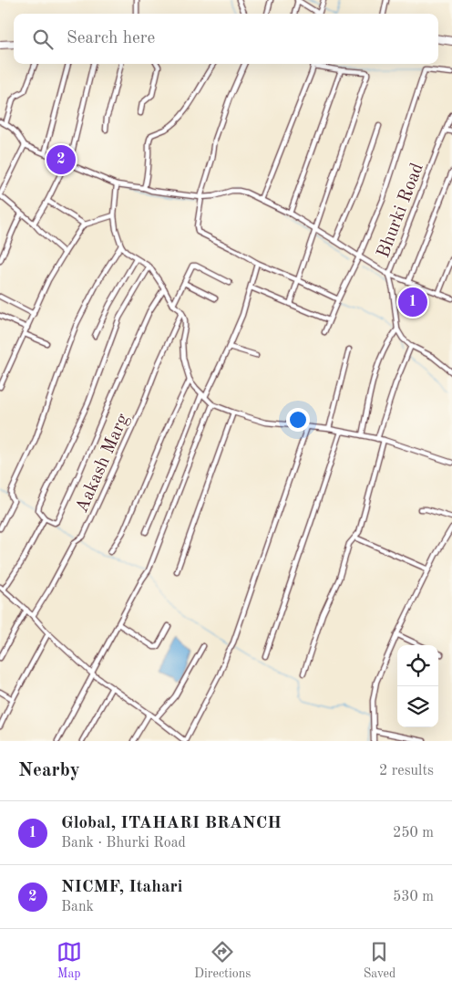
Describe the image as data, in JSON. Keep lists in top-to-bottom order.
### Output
{
  "streets": {
    "street": ["Bhurki Road", "Aakash Marg"]
  },
  "page": {
    "search": "Search here",
    "pins": ["2", "1"],
    "heading": ["Nearby", "2 results"],
    "list": [
      {
        "mark": "1",
        "name": "Global, ITAHARI BRANCH",
        "note": "Bank · Bhurki Road",
        "value": "250 m"
      },
      {
        "mark": "2",
        "name": "NICMF, Itahari",
        "note": "Bank",
        "value": "530 m"
      }
    ],
    "nav": ["Map", "Directions", "Saved"]
  }
}
